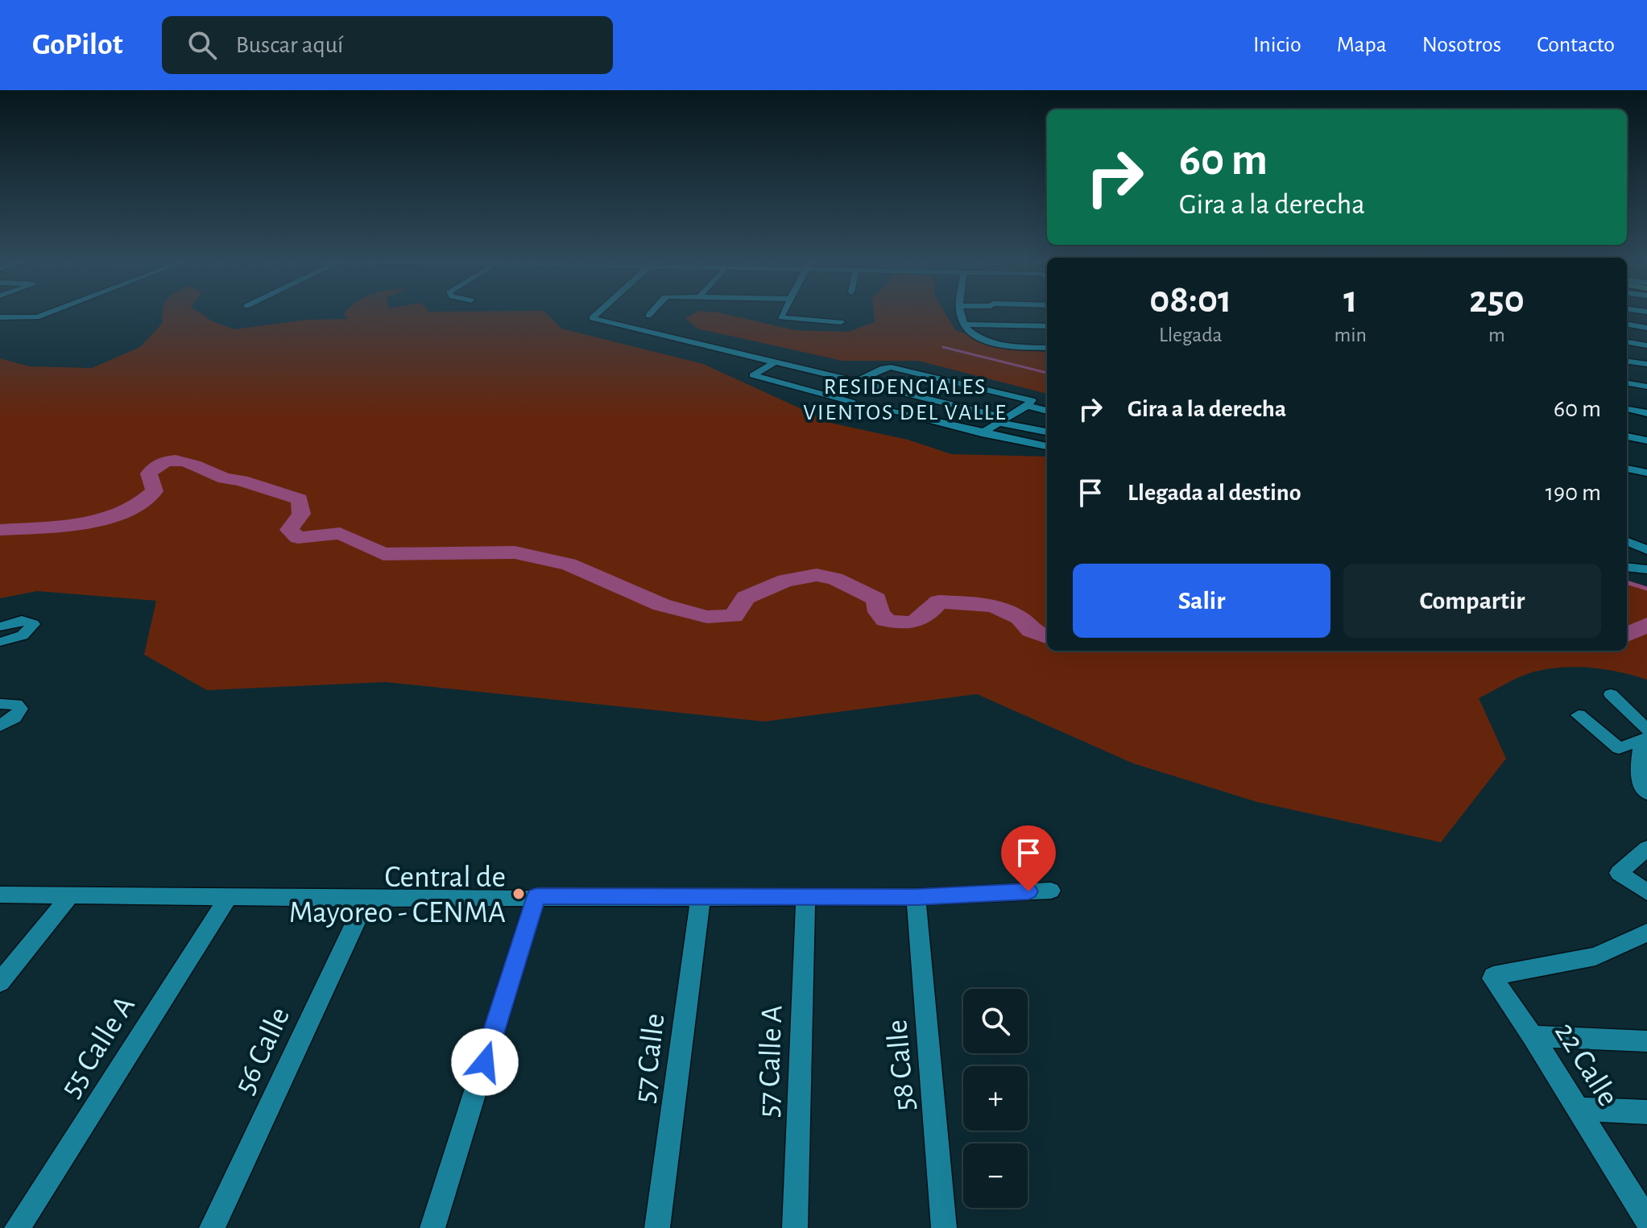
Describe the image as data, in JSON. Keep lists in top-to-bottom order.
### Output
{
  "streets": {
    "street": [
      "55 Calle A",
      "56 Calle",
      "57 Calle",
      "57 Calle A",
      "22 Calle",
      "58 Calle"
    ]
  },
  "districts": ["RESIDENCIALES VIENTOS DEL VALLE"],
  "places": ["Central de Mayoreo - CENMA"],
  "page": {
    "header": "GoPilot",
    "search": "Buscar aquí",
    "nav": [
      "Inicio",
      "Mapa",
      "Nosotros",
      "Contacto"
    ],
    "turn": ["60 m", "Gira a la derecha"],
    "eta": [
      "08:01",
      "Llegada",
      "1",
      "min",
      "250",
      "m"
    ],
    "list": [
      {
        "name": "Gira a la derecha",
        "value": "60 m"
      },
      {
        "name": "Llegada al destino",
        "value": "190 m"
      }
    ],
    "buttons": ["Salir", "Compartir"],
    "map_buttons": ["+", "−"]
  }
}
